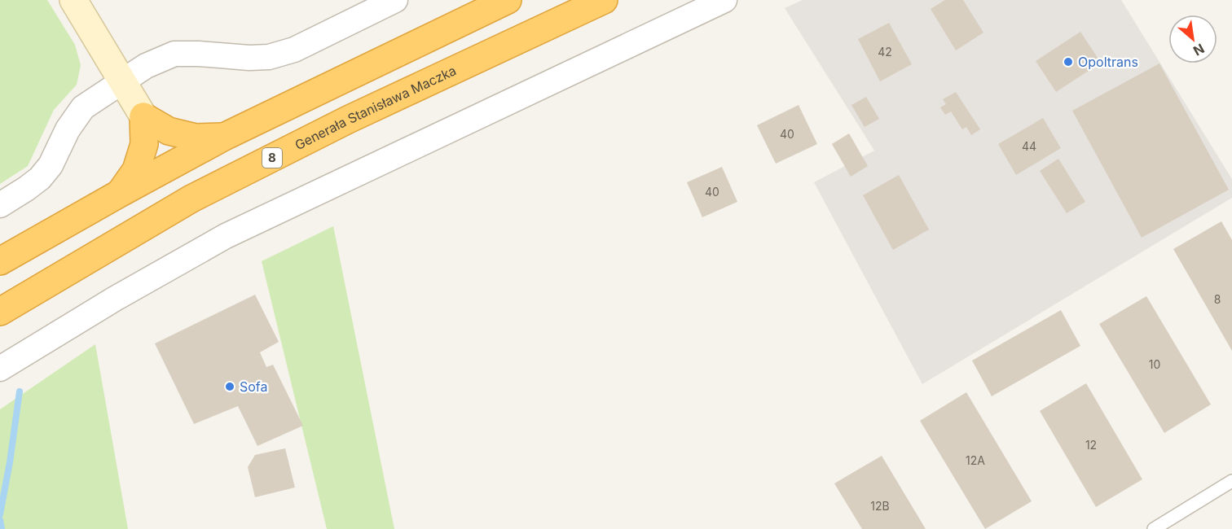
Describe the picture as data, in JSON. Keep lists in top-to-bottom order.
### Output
{
  "streets": {
    "highway": ["Generała Stanisława Maczka", "8"]
  },
  "places": ["Opoltrans", "Sofa"],
  "house_numbers": [
    "42",
    "40",
    "44",
    "40",
    "8",
    "10",
    "12",
    "12A",
    "12B"
  ],
  "north": "bottom right"
}
